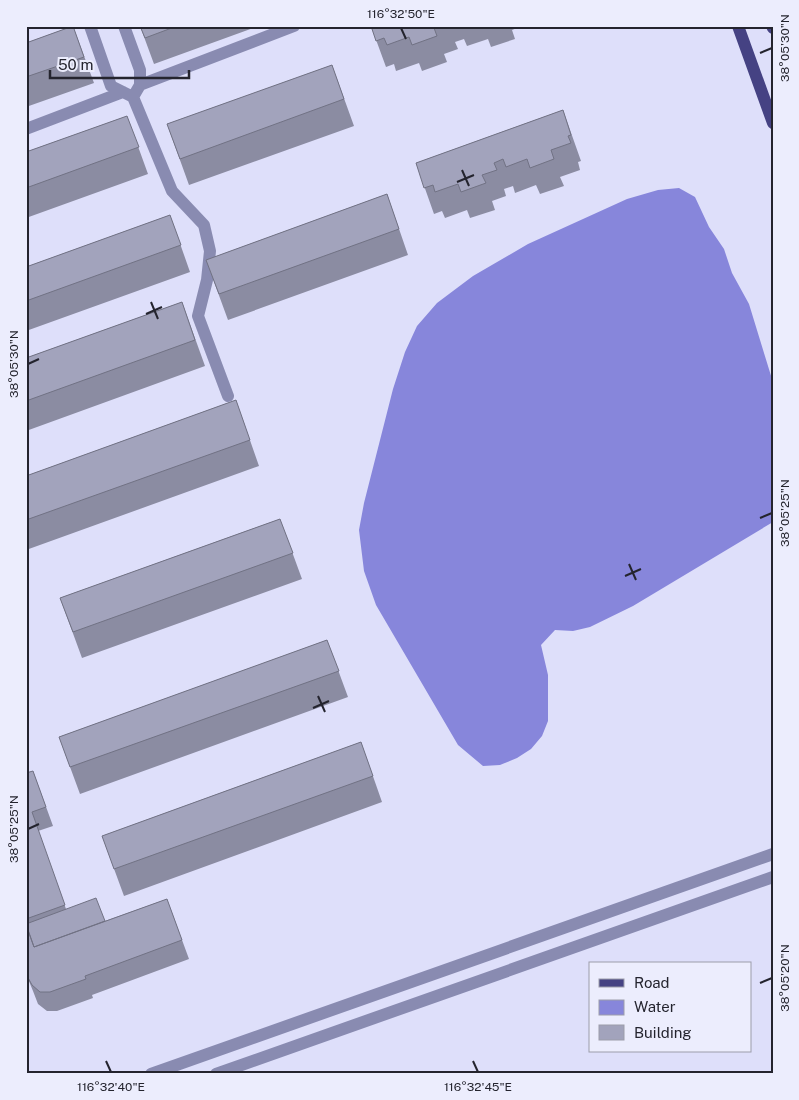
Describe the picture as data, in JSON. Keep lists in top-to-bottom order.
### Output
{
  "legend": ["Road", "Water", "Building"],
  "scale_bar": "50 m",
  "coordinates": [
    "116°32'50\"E",
    "38°05'30\"N",
    "38°05'25\"N",
    "38°05'20\"N",
    "116°32'40\"E",
    "116°32'45\"E"
  ]
}
